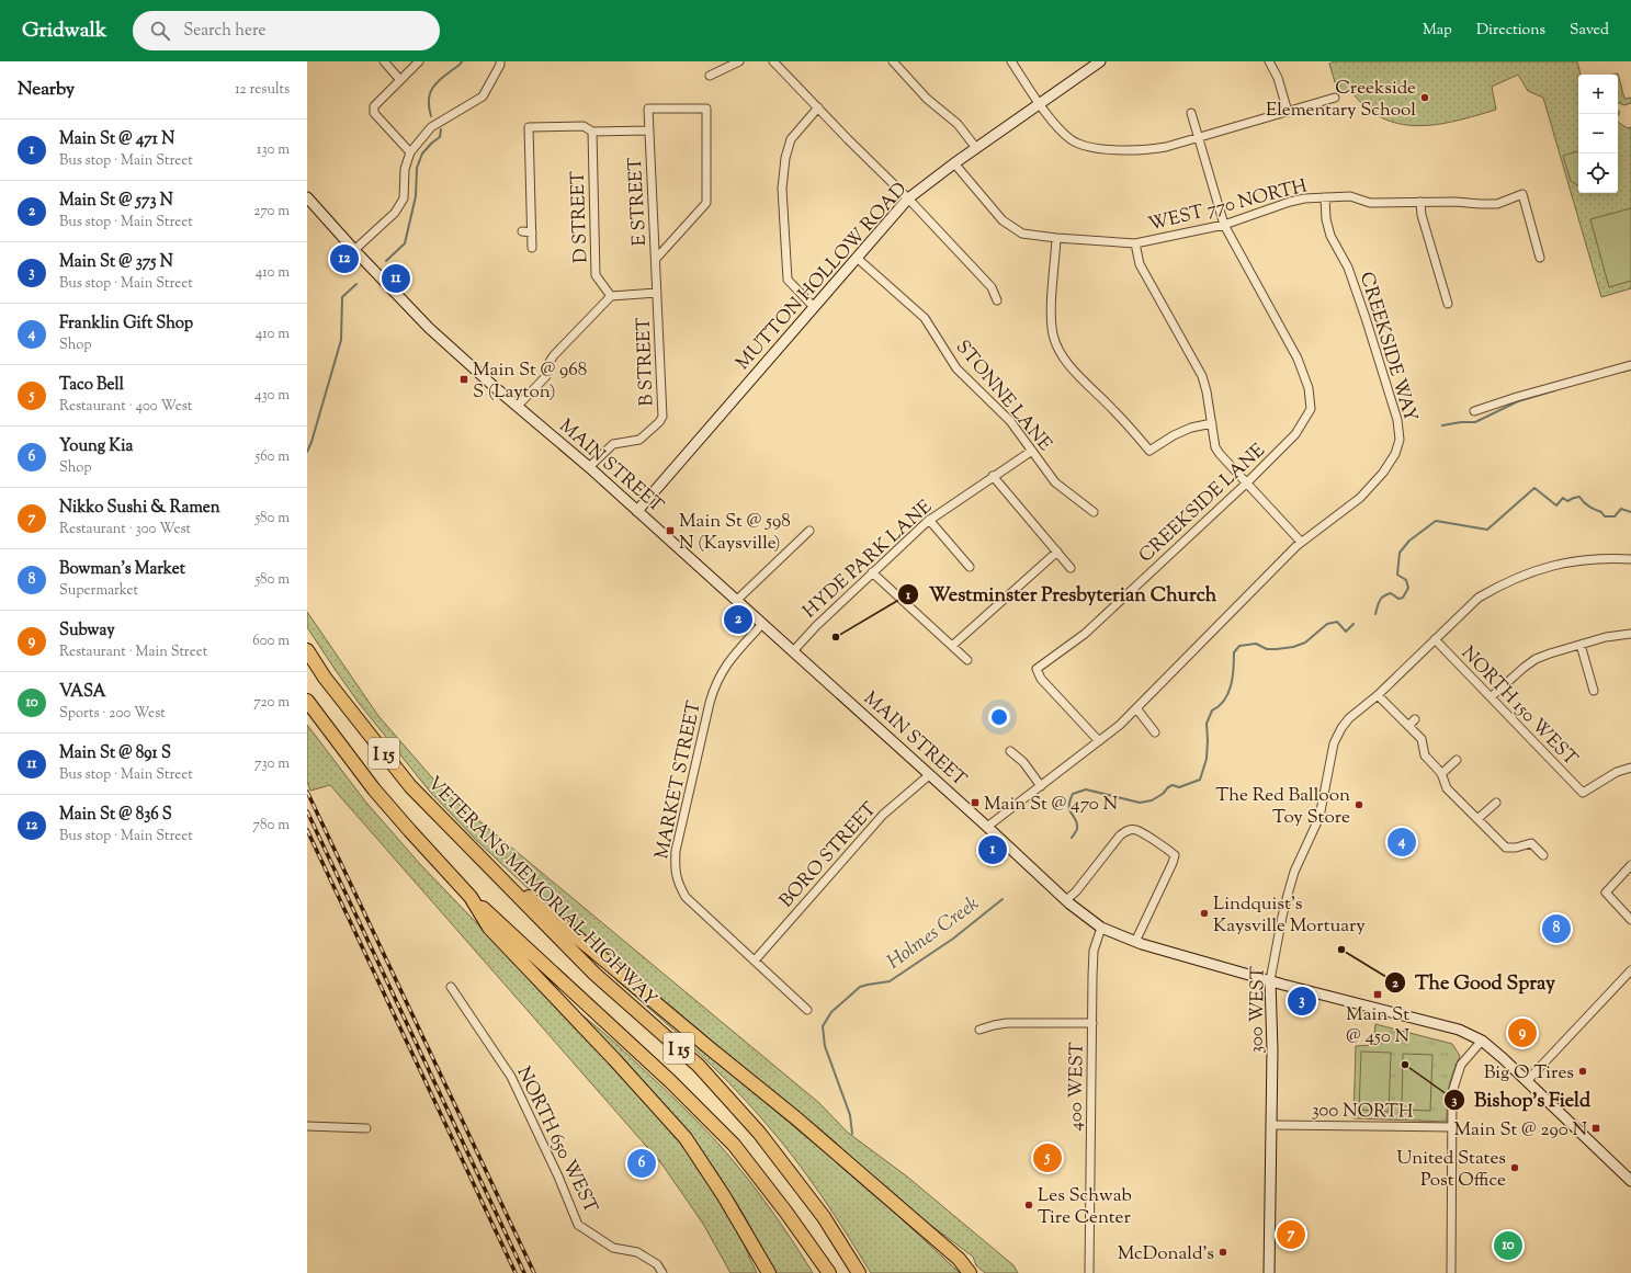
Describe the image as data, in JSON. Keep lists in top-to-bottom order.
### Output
{
  "streets": {
    "highway": ["I 15", "VETERANS MEMORIAL HIGHWAY"],
    "main road": ["MUTTON HOLLOW ROAD", "MAIN STREET", "300 WEST"],
    "street": [
      "E STREET",
      "WEST 770 NORTH",
      "D STREET",
      "CREEKSIDE WAY",
      "B STREET",
      "STONNE LANE",
      "CREEKSIDE LANE",
      "HYDE PARK LANE",
      "NORTH 150 WEST",
      "MARKET STREET",
      "BORO STREET",
      "400 WEST",
      "300 NORTH",
      "NORTH 650 WEST"
    ]
  },
  "crossings": [
    ["E STREET", "B STREET"],
    ["WEST 770 NORTH", "MUTTON HOLLOW ROAD"],
    ["WEST 770 NORTH", "CREEKSIDE WAY"],
    ["WEST 770 NORTH", "CREEKSIDE LANE"],
    ["MUTTON HOLLOW ROAD", "STONNE LANE"],
    ["MUTTON HOLLOW ROAD", "MAIN STREET"],
    ["CREEKSIDE WAY", "MAIN STREET"],
    ["CREEKSIDE WAY", "CREEKSIDE LANE"],
    ["B STREET", "MAIN STREET"],
    ["STONNE LANE", "HYDE PARK LANE"],
    ["MAIN STREET", "HYDE PARK LANE"],
    ["MAIN STREET", "MARKET STREET"],
    ["MAIN STREET", "BORO STREET"],
    ["MAIN STREET", "300 WEST"],
    ["MAIN STREET", "400 WEST"],
    ["NORTH 150 WEST", "300 WEST"],
    ["MARKET STREET", "BORO STREET"],
    ["300 WEST", "300 NORTH"]
  ],
  "water": ["Holmes Creek"],
  "places": {
    "other": [
      "Creekside Elementary School",
      "Westminster Presbyterian Church",
      "The Red Balloon Toy Store",
      "Lindquist's Kaysville Mortuary",
      "The Good Spray",
      "Bishop's Field",
      "Big O Tires",
      "United States Post Office",
      "Les Schwab Tire Center",
      "McDonald's"
    ],
    "transit": [
      "Main St @ 968 S (Layton)",
      "Main St @ 598 N (Kaysville)",
      "Main St @ 470 N",
      "Main St @ 450 N",
      "Main St @ 290 N"
    ]
  },
  "page": {
    "header": "Gridwalk",
    "search": "Search here",
    "nav": ["Map", "Directions", "Saved"],
    "heading": ["Nearby", "12 results"],
    "map_buttons": ["+", "−"],
    "list": [
      {
        "mark": "1",
        "name": "Main St @ 471 N",
        "note": "Bus stop · Main Street",
        "value": "130 m"
      },
      {
        "mark": "2",
        "name": "Main St @ 573 N",
        "note": "Bus stop · Main Street",
        "value": "270 m"
      },
      {
        "mark": "3",
        "name": "Main St @ 375 N",
        "note": "Bus stop · Main Street",
        "value": "410 m"
      },
      {
        "mark": "4",
        "name": "Franklin Gift Shop",
        "note": "Shop",
        "value": "410 m"
      },
      {
        "mark": "5",
        "name": "Taco Bell",
        "note": "Restaurant · 400 West",
        "value": "430 m"
      },
      {
        "mark": "6",
        "name": "Young Kia",
        "note": "Shop",
        "value": "560 m"
      },
      {
        "mark": "7",
        "name": "Nikko Sushi & Ramen",
        "note": "Restaurant · 300 West",
        "value": "580 m"
      },
      {
        "mark": "8",
        "name": "Bowman's Market",
        "note": "Supermarket",
        "value": "580 m"
      },
      {
        "mark": "9",
        "name": "Subway",
        "note": "Restaurant · Main Street",
        "value": "600 m"
      },
      {
        "mark": "10",
        "name": "VASA",
        "note": "Sports · 200 West",
        "value": "720 m"
      },
      {
        "mark": "11",
        "name": "Main St @ 891 S",
        "note": "Bus stop · Main Street",
        "value": "730 m"
      },
      {
        "mark": "12",
        "name": "Main St @ 836 S",
        "note": "Bus stop · Main Street",
        "value": "780 m"
      }
    ],
    "pins": [
      "12",
      "11",
      "2",
      "4",
      "1",
      "8",
      "3",
      "9",
      "5",
      "6",
      "7",
      "10"
    ]
  }
}
